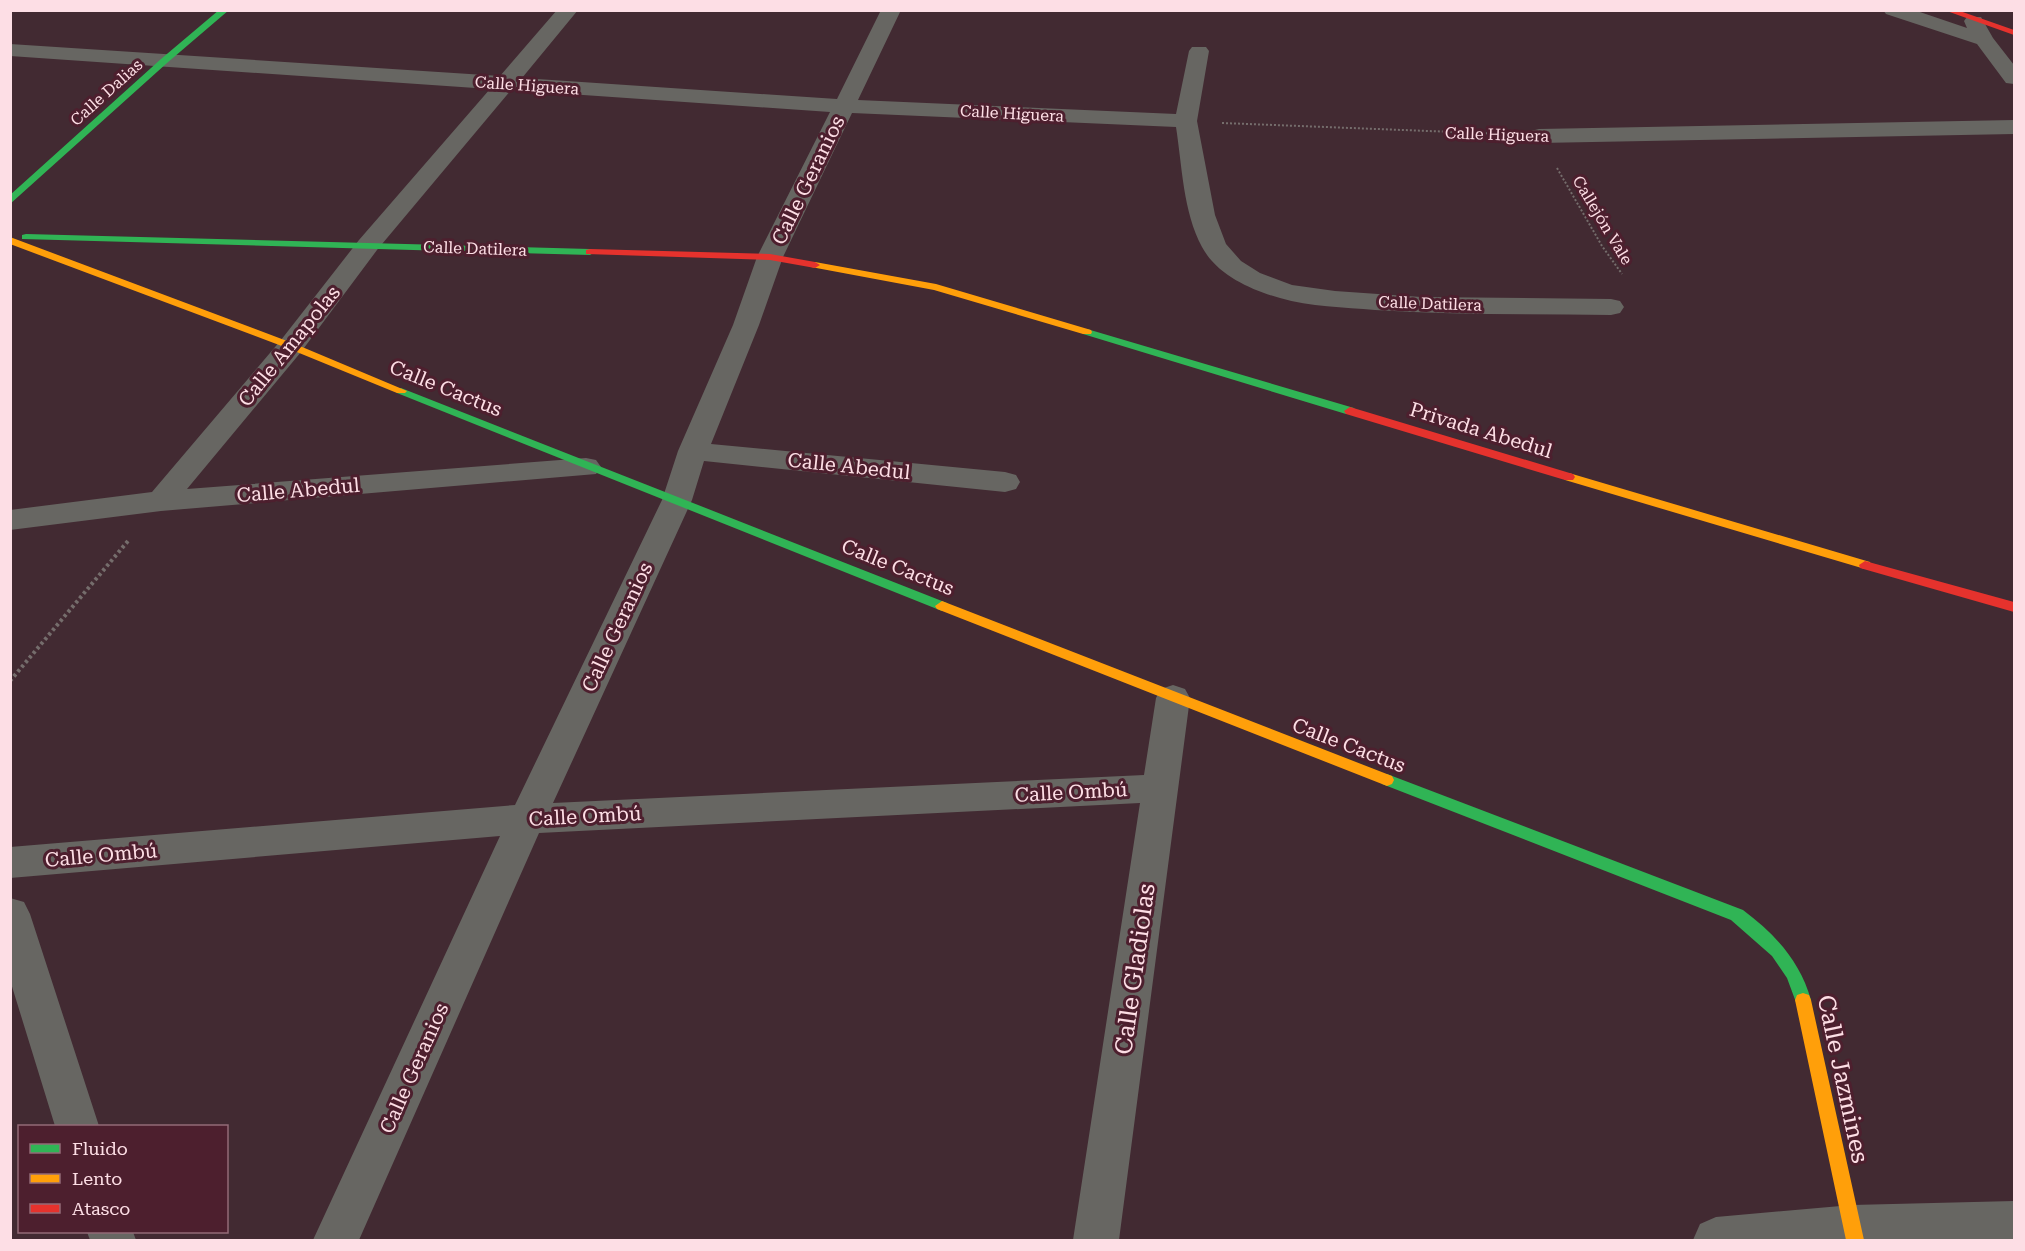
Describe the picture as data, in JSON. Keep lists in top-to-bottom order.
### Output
{
  "streets": {
    "street": [
      "Calle Higuera",
      "Calle Dalias",
      "Calle Geranios",
      "Calle Datilera",
      "Calle Amapolas",
      "Calle Cactus",
      "Privada Abedul",
      "Calle Abedul",
      "Calle Ombú",
      "Calle Gladiolas",
      "Calle Jazmines"
    ],
    "path": ["Callejón Vale"]
  },
  "crossings": [
    ["Calle Higuera", "Calle Dalias"],
    ["Calle Higuera", "Calle Geranios"],
    ["Calle Higuera", "Callejón Vale"],
    ["Calle Higuera", "Calle Datilera"],
    ["Calle Higuera", "Calle Amapolas"],
    ["Calle Geranios", "Calle Datilera"],
    ["Calle Geranios", "Calle Cactus"],
    ["Calle Geranios", "Calle Abedul"],
    ["Calle Geranios", "Calle Ombú"],
    ["Callejón Vale", "Calle Datilera"],
    ["Calle Datilera", "Calle Amapolas"],
    ["Calle Datilera", "Calle Cactus"],
    ["Calle Datilera", "Privada Abedul"],
    ["Calle Amapolas", "Calle Cactus"],
    ["Calle Amapolas", "Calle Abedul"],
    ["Calle Cactus", "Calle Abedul"],
    ["Calle Cactus", "Calle Gladiolas"],
    ["Calle Cactus", "Calle Jazmines"],
    ["Calle Ombú", "Calle Gladiolas"]
  ],
  "legend": ["Fluido", "Lento", "Atasco"]
}
